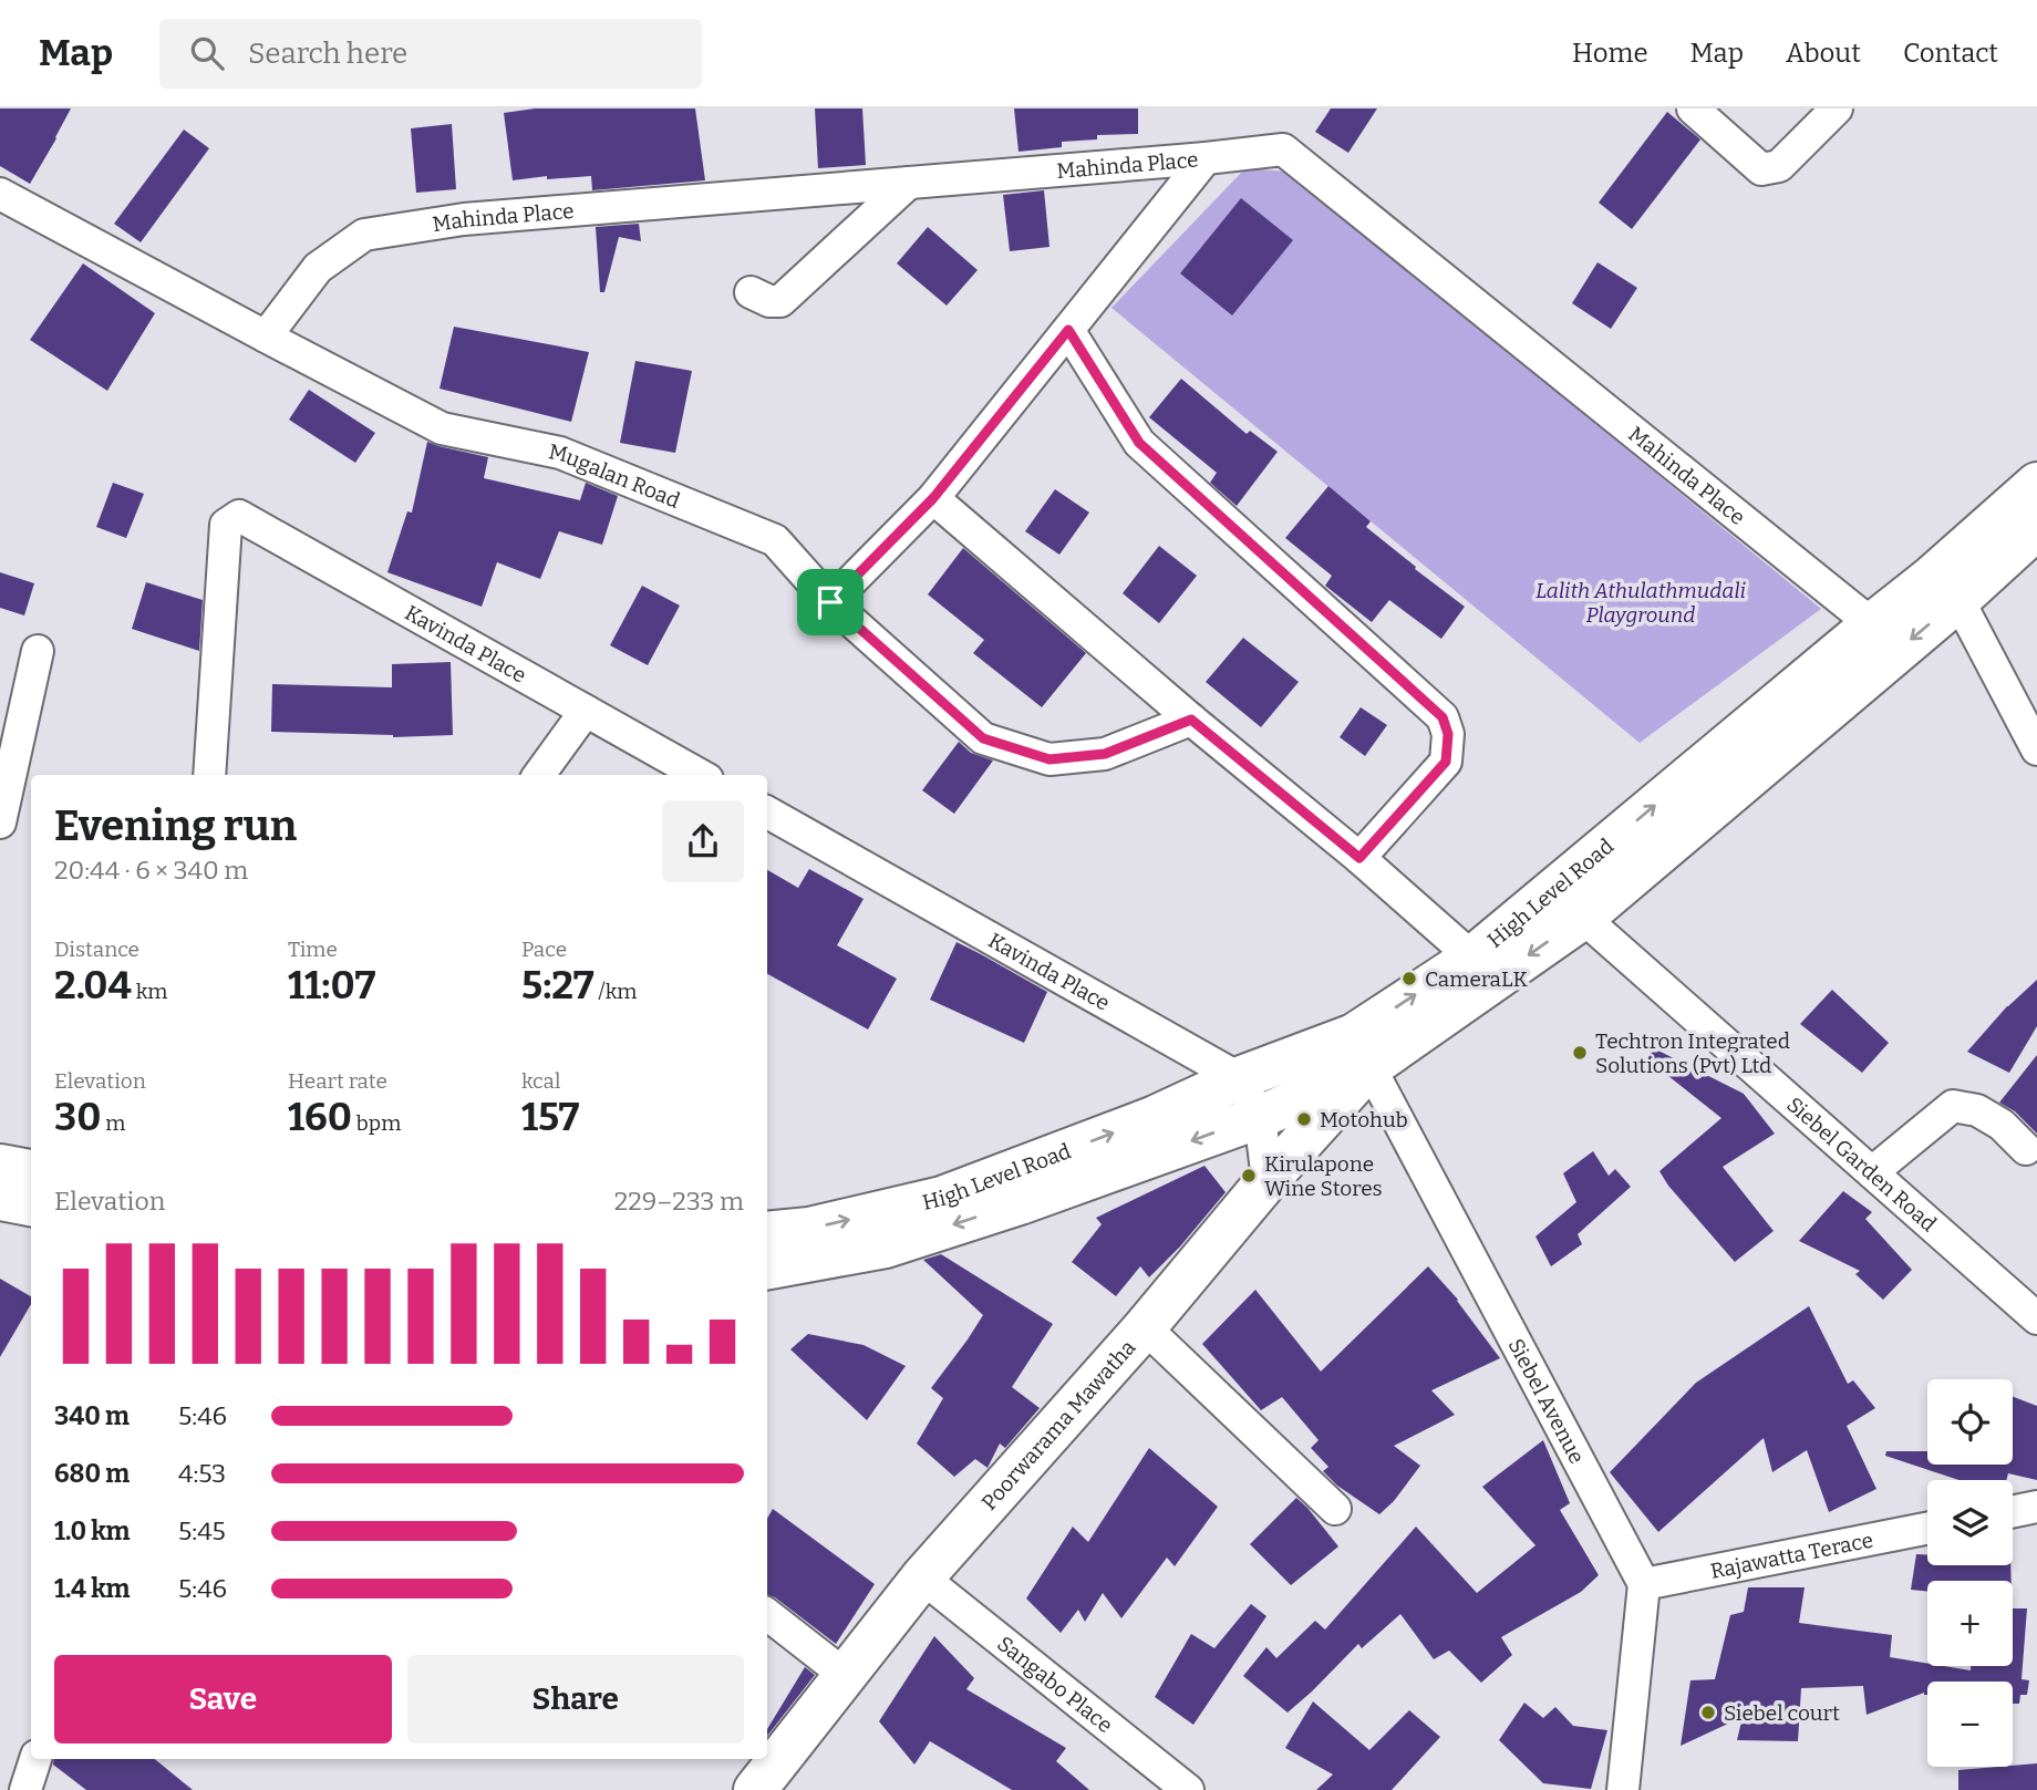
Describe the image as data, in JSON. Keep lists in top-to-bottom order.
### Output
{
  "streets": {
    "main road": ["High Level Road", "Poorwarama Mawatha"],
    "street": [
      "Mahinda Place",
      "Mugalan Road",
      "Kavinda Place",
      "Siebel Garden Road",
      "Siebel Avenue",
      "Rajawatta Terace",
      "Sangabo Place"
    ]
  },
  "crossings": [
    ["Mahinda Place", "Mugalan Road"],
    ["Mahinda Place", "High Level Road"],
    ["Kavinda Place", "High Level Road"],
    ["High Level Road", "Siebel Garden Road"],
    ["High Level Road", "Siebel Avenue"],
    ["High Level Road", "Poorwarama Mawatha"],
    ["Siebel Avenue", "Poorwarama Mawatha"],
    ["Siebel Avenue", "Rajawatta Terace"],
    ["Poorwarama Mawatha", "Sangabo Place"]
  ],
  "parks": ["Lalith Athulathmudali Playground"],
  "places": [
    "CameraLK",
    "Techtron Integrated Solutions (Pvt) Ltd",
    "Motohub",
    "Kirulapone Wine Stores",
    "Siebel court"
  ],
  "page": {
    "header": "Map",
    "search": "Search here",
    "nav": [
      "Home",
      "Map",
      "About",
      "Contact"
    ],
    "heading": ["Evening run", "20:44 · 6 × 340 m"],
    "stats": [
      ["Distance", "2.04 km"],
      ["Time", "11:07"],
      ["Pace", "5:27 /km"],
      ["Elevation", "30 m"],
      ["Heart rate", "160 bpm"],
      ["kcal", "157"]
    ],
    "chart": ["Elevation", "229–233 m"],
    "map_buttons": ["+", "−"],
    "list": [
      {
        "name": "340 m",
        "note": "5:46"
      },
      {
        "name": "680 m",
        "note": "4:53"
      },
      {
        "name": "1.0 km",
        "note": "5:45"
      },
      {
        "name": "1.4 km",
        "note": "5:46"
      }
    ],
    "buttons": ["Save", "Share"]
  }
}
